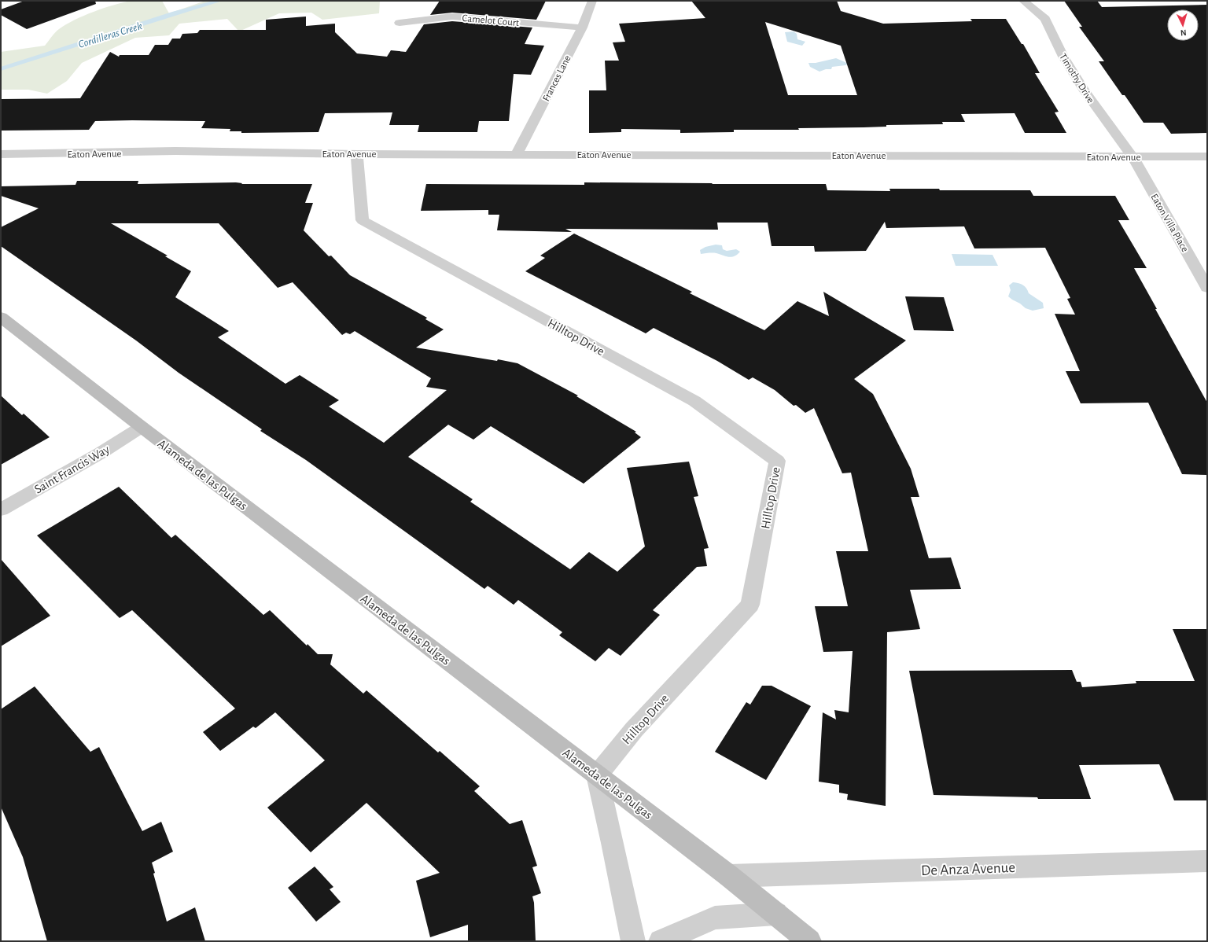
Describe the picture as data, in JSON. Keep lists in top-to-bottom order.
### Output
{
  "streets": {
    "main road": ["Alameda de las Pulgas"],
    "street": [
      "Camelot Court",
      "Frances Lane",
      "Timothy Drive",
      "Eaton Avenue",
      "Eaton Villa Place",
      "Hilltop Drive",
      "Saint Francis Way",
      "De Anza Avenue"
    ]
  },
  "crossings": [
    ["Camelot Court", "Frances Lane"],
    ["Frances Lane", "Eaton Avenue"],
    ["Timothy Drive", "Eaton Avenue"],
    ["Timothy Drive", "Eaton Villa Place"],
    ["Eaton Avenue", "Eaton Villa Place"],
    ["Eaton Avenue", "Hilltop Drive"],
    ["Hilltop Drive", "Alameda de las Pulgas"],
    ["Saint Francis Way", "Alameda de las Pulgas"],
    ["Alameda de las Pulgas", "De Anza Avenue"]
  ],
  "water": ["Cordilleras Creek"],
  "north": "bottom"
}
